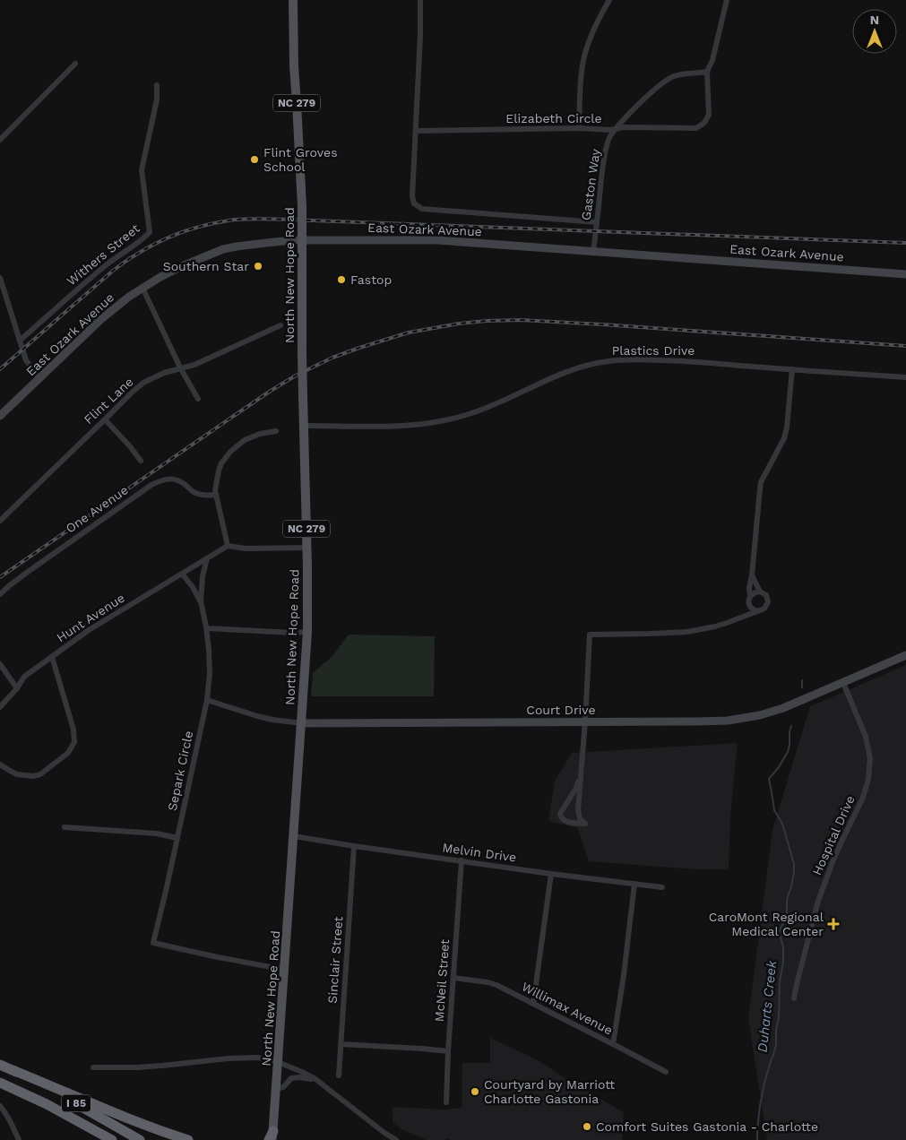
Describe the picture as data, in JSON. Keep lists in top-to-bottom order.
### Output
{
  "streets": {
    "highway": ["I 85"],
    "main road": [
      "NC 279",
      "East Ozark Avenue",
      "North New Hope Road",
      "Court Drive"
    ],
    "street": [
      "Elizabeth Circle",
      "Gaston Way",
      "Withers Street",
      "Plastics Drive",
      "Flint Lane",
      "One Avenue",
      "Hunt Avenue",
      "Separk Circle",
      "Hospital Drive",
      "Melvin Drive",
      "Sinclair Street",
      "McNeil Street",
      "Willimax Avenue"
    ]
  },
  "crossings": [
    ["Elizabeth Circle", "Gaston Way"],
    ["Gaston Way", "East Ozark Avenue"],
    ["East Ozark Avenue", "North New Hope Road"],
    ["North New Hope Road", "Plastics Drive"],
    ["North New Hope Road", "Court Drive"],
    ["North New Hope Road", "Separk Circle"],
    ["North New Hope Road", "Melvin Drive"],
    ["Hunt Avenue", "Separk Circle"],
    ["Court Drive", "Separk Circle"],
    ["Court Drive", "Hospital Drive"],
    ["Melvin Drive", "Sinclair Street"],
    ["Melvin Drive", "McNeil Street"],
    ["McNeil Street", "Willimax Avenue"]
  ],
  "water": ["Duharts Creek"],
  "places": {
    "other": [
      "Flint Groves School",
      "Southern Star",
      "Fastop",
      "Courtyard by Marriott Charlotte Gastonia",
      "Comfort Suites Gastonia - Charlotte"
    ],
    "health": ["CaroMont Regional Medical Center"]
  },
  "north": "top"
}
